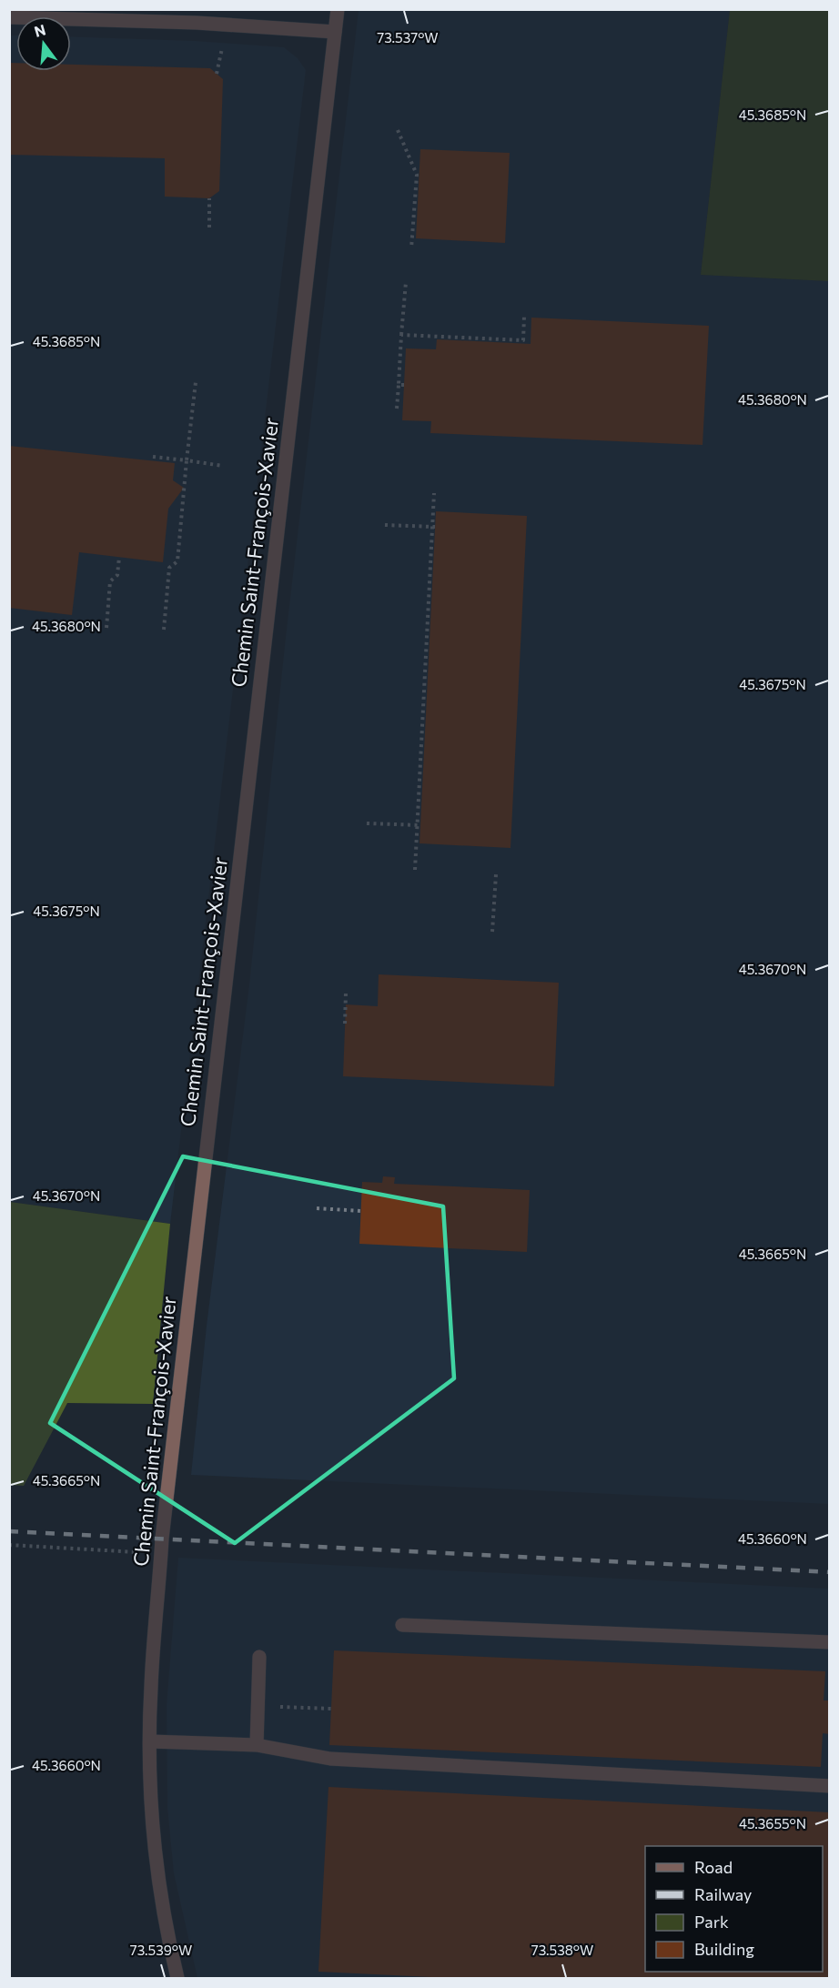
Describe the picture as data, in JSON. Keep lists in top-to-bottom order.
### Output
{
  "streets": {
    "street": ["Chemin Saint-François-Xavier"]
  },
  "legend": [
    "Road",
    "Railway",
    "Park",
    "Building"
  ],
  "north": "top",
  "coordinates": [
    "73.537°W",
    "45.3685°N",
    "45.3680°N",
    "45.3675°N",
    "45.3670°N",
    "45.3665°N",
    "45.3660°N",
    "45.3655°N",
    "73.539°W",
    "73.538°W"
  ]
}
